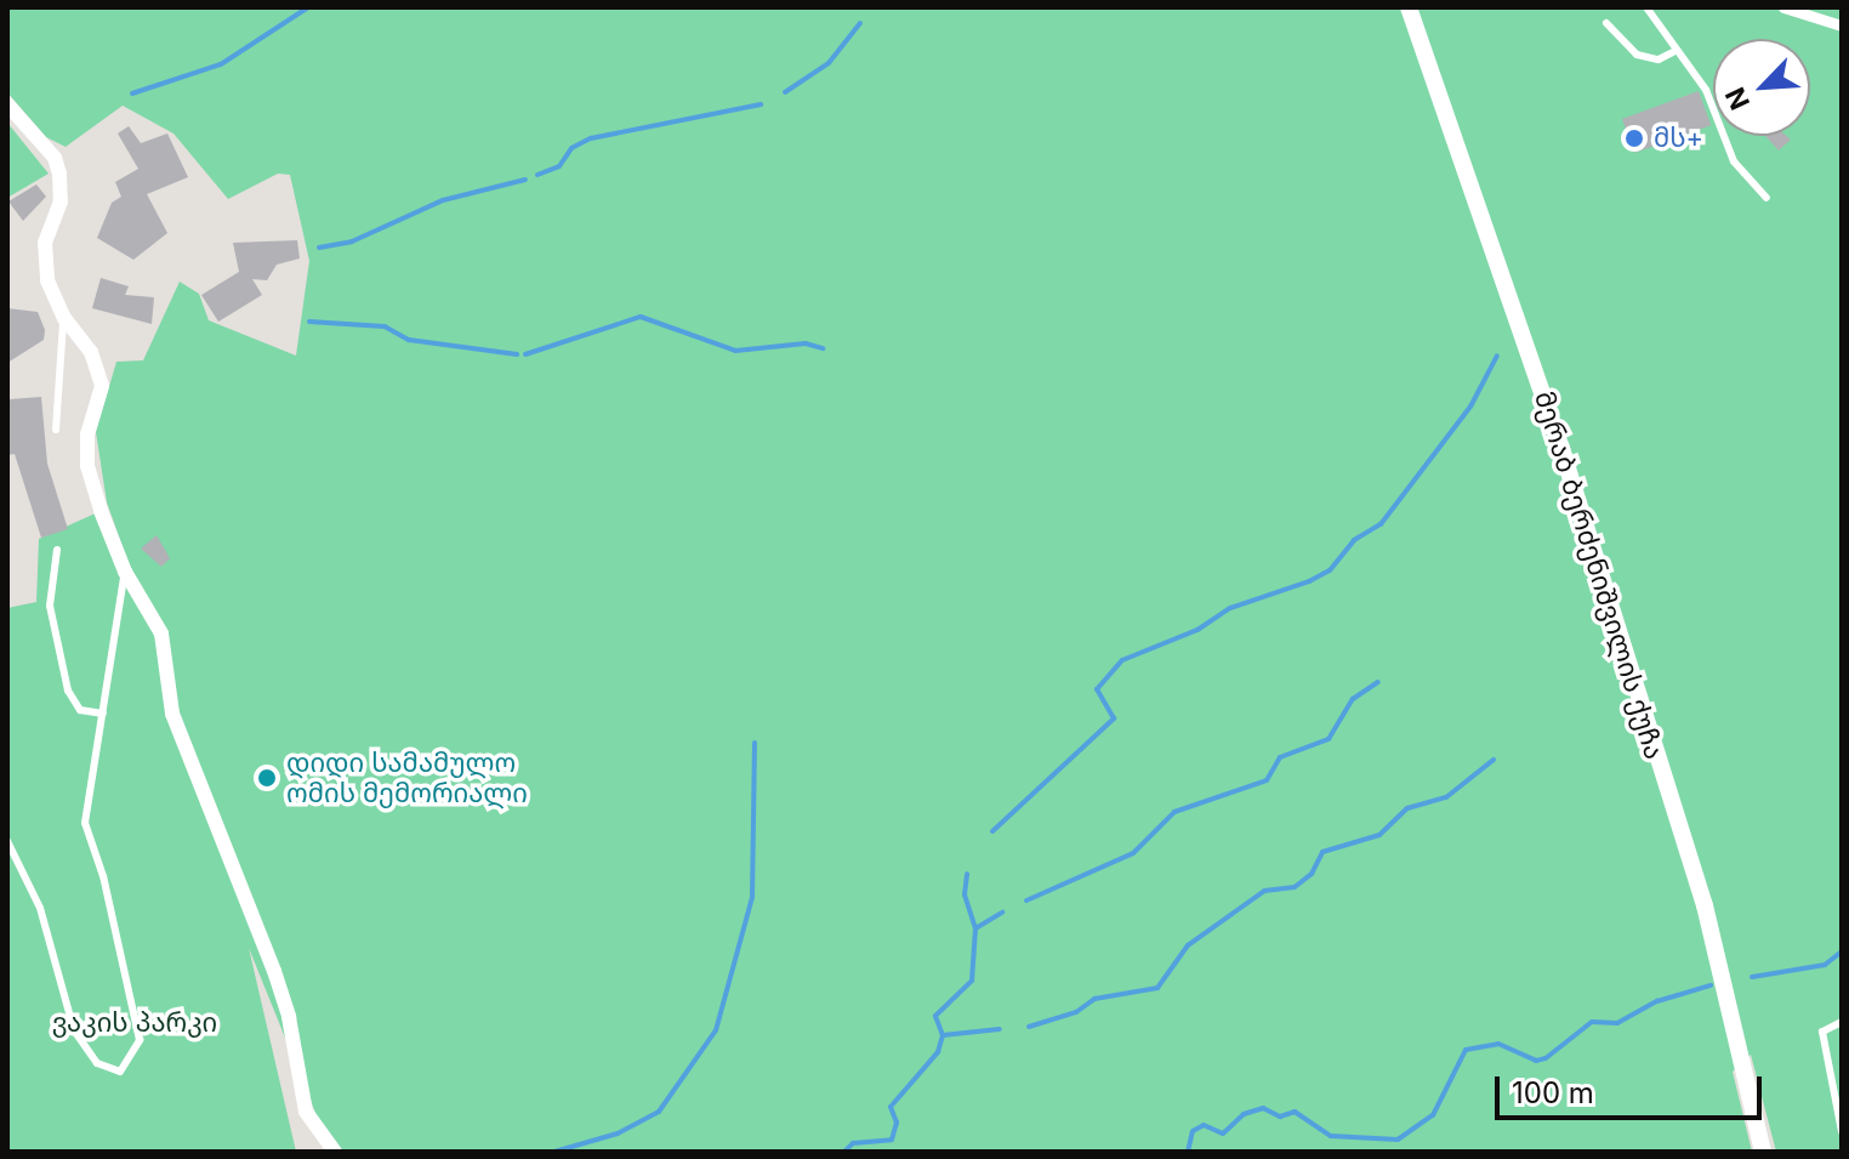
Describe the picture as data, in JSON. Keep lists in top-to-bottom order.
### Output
{
  "streets": {
    "street": ["მერაბ ბერძენიშვილის ქუჩა"]
  },
  "parks": ["ვაკის პარკი"],
  "places": ["მს+", "დიდი სამამულო ომის მემორიალი"],
  "scale_bar": "100 m",
  "north": "bottom left"
}
